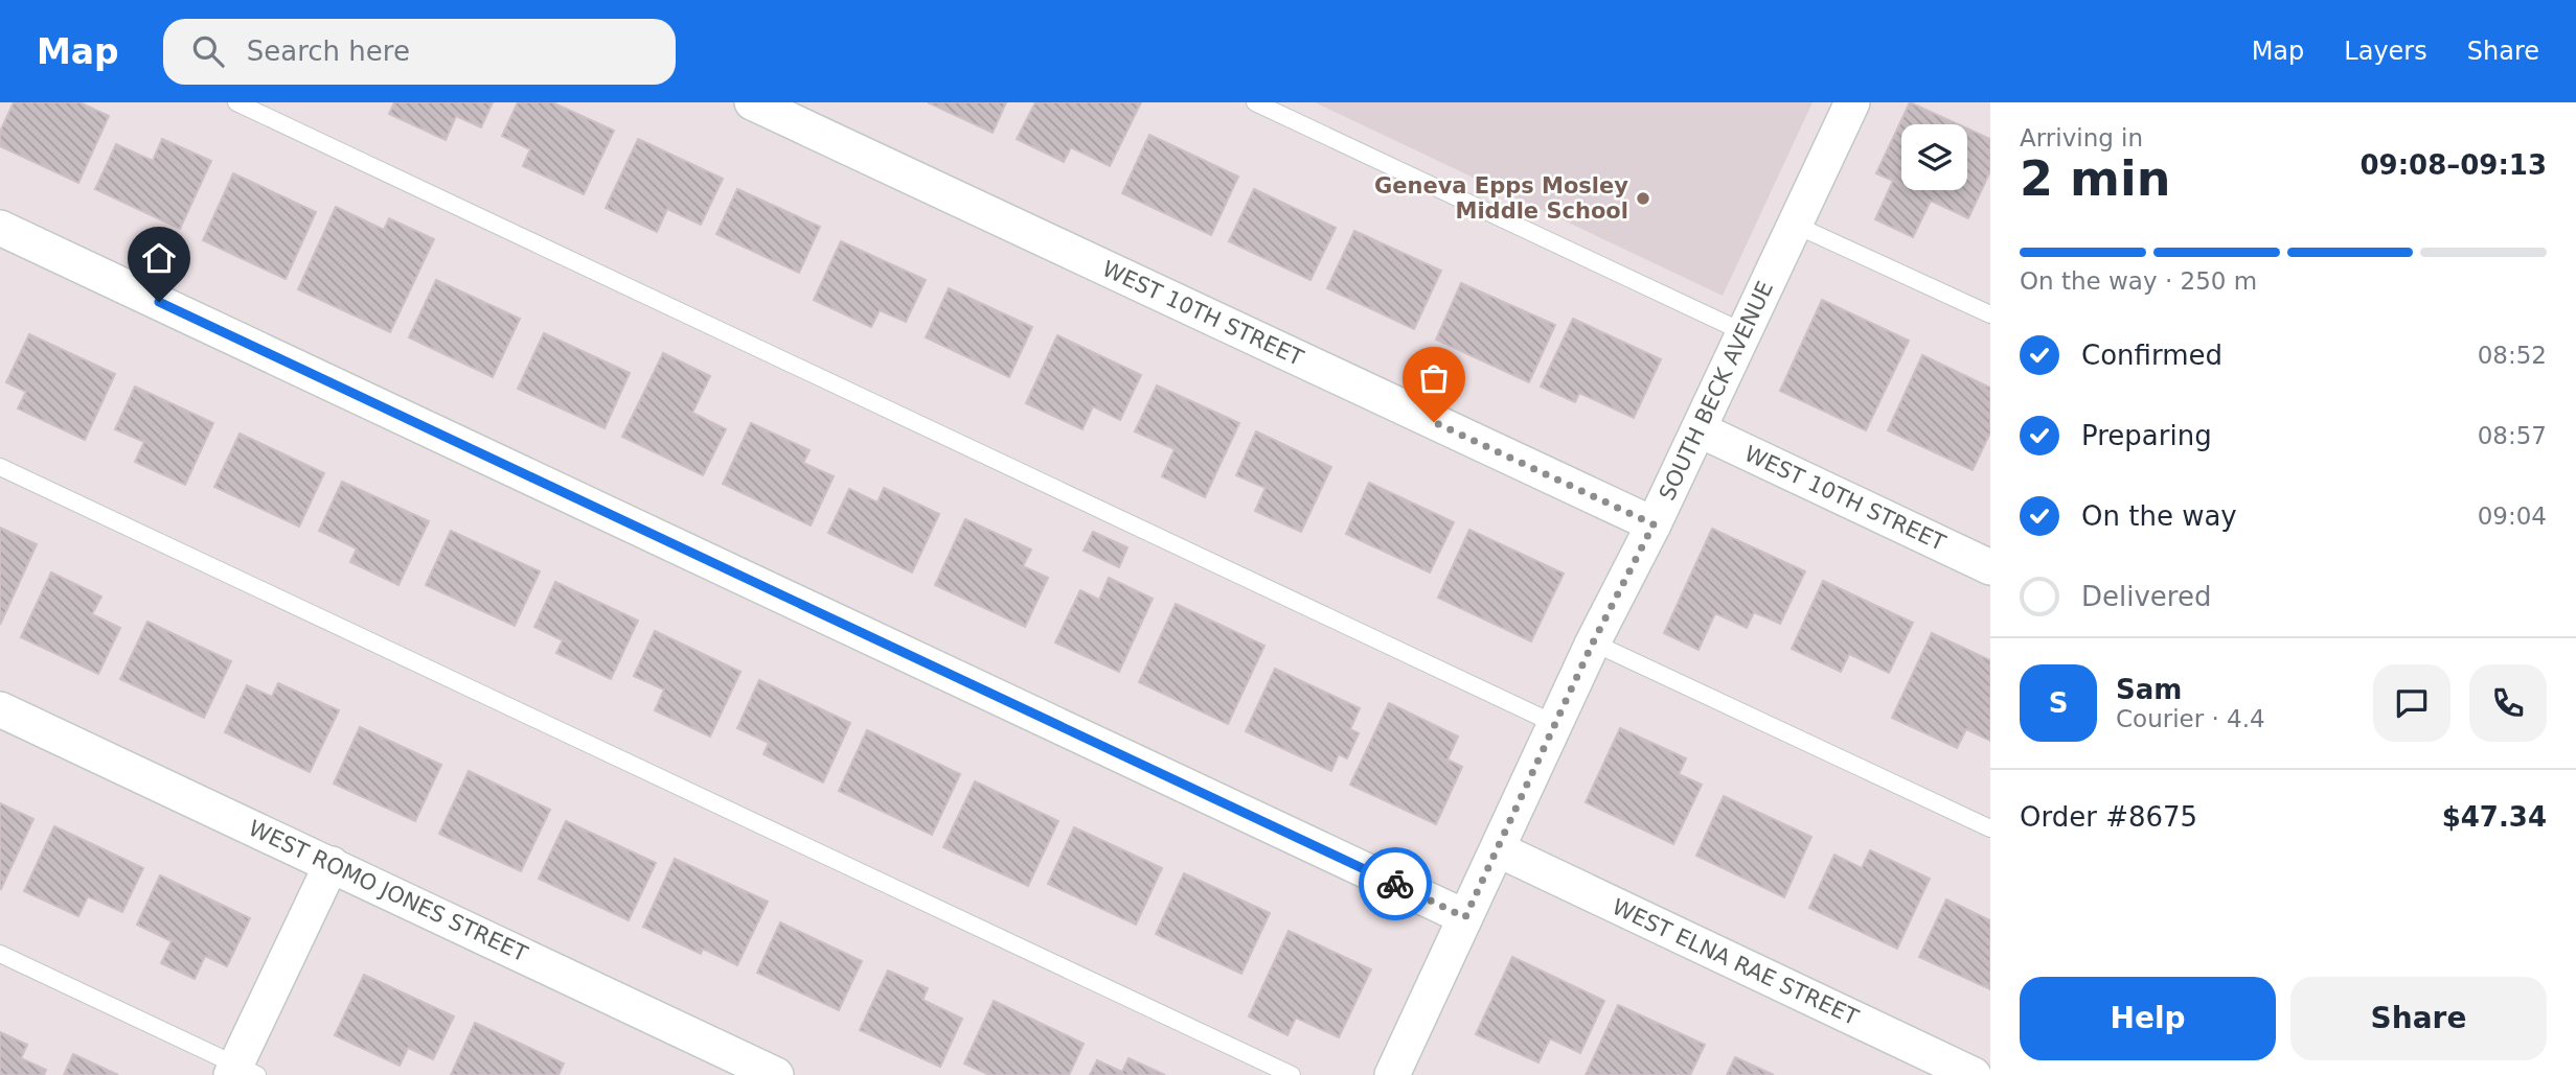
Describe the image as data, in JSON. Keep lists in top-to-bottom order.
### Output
{
  "streets": {
    "street": [
      "WEST 10TH STREET",
      "SOUTH BECK AVENUE",
      "WEST ROMO JONES STREET",
      "WEST ELNA RAE STREET"
    ]
  },
  "crossings": [
    ["WEST 10TH STREET", "SOUTH BECK AVENUE"],
    ["SOUTH BECK AVENUE", "WEST ELNA RAE STREET"]
  ],
  "places": ["Geneva Epps Mosley Middle School"],
  "page": {
    "header": "Map",
    "search": "Search here",
    "nav": ["Map", "Layers", "Share"],
    "heading": ["2 min", "Arriving in", "09:08–09:13"],
    "panel": [
      "Sam",
      "Courier · 4.4",
      "Order #8675",
      "$47.34"
    ],
    "bar": "On the way · 250 m",
    "list": [
      ["Confirmed", "08:52"],
      ["Preparing", "08:57"],
      ["On the way", "09:04"],
      "Delivered"
    ],
    "round": "S",
    "buttons": ["Help", "Share"]
  }
}
